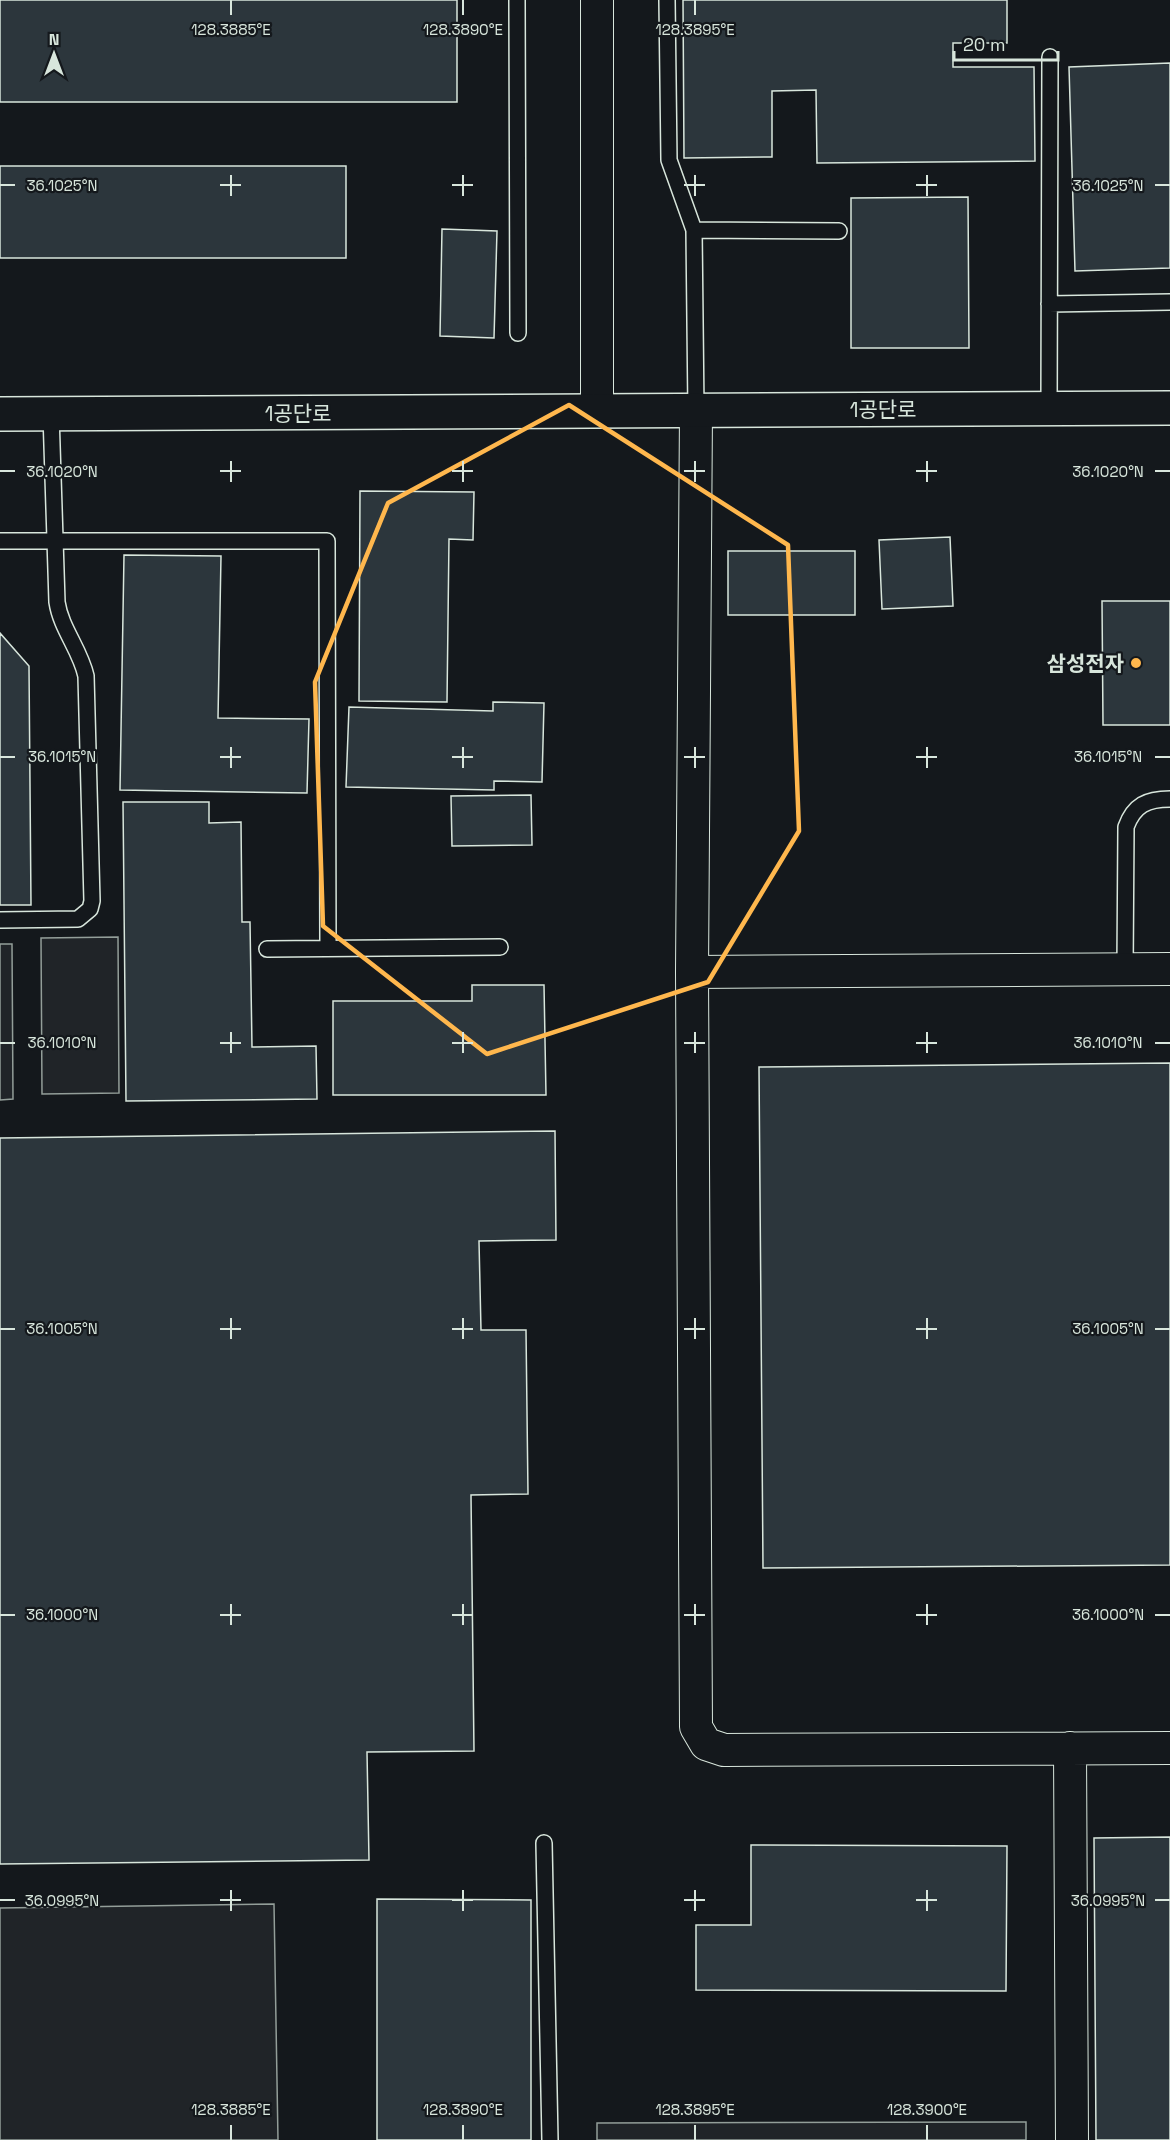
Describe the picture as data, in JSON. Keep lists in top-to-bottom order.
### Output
{
  "streets": {
    "street": ["1공단로"]
  },
  "places": ["삼성전자"],
  "scale_bar": "20 m",
  "north": "top",
  "coordinates": [
    "128.3885°E",
    "128.3890°E",
    "128.3895°E",
    "36.1025°N",
    "36.1020°N",
    "36.1015°N",
    "36.1010°N",
    "36.1005°N",
    "36.1000°N",
    "36.0995°N",
    "128.3900°E"
  ]
}
